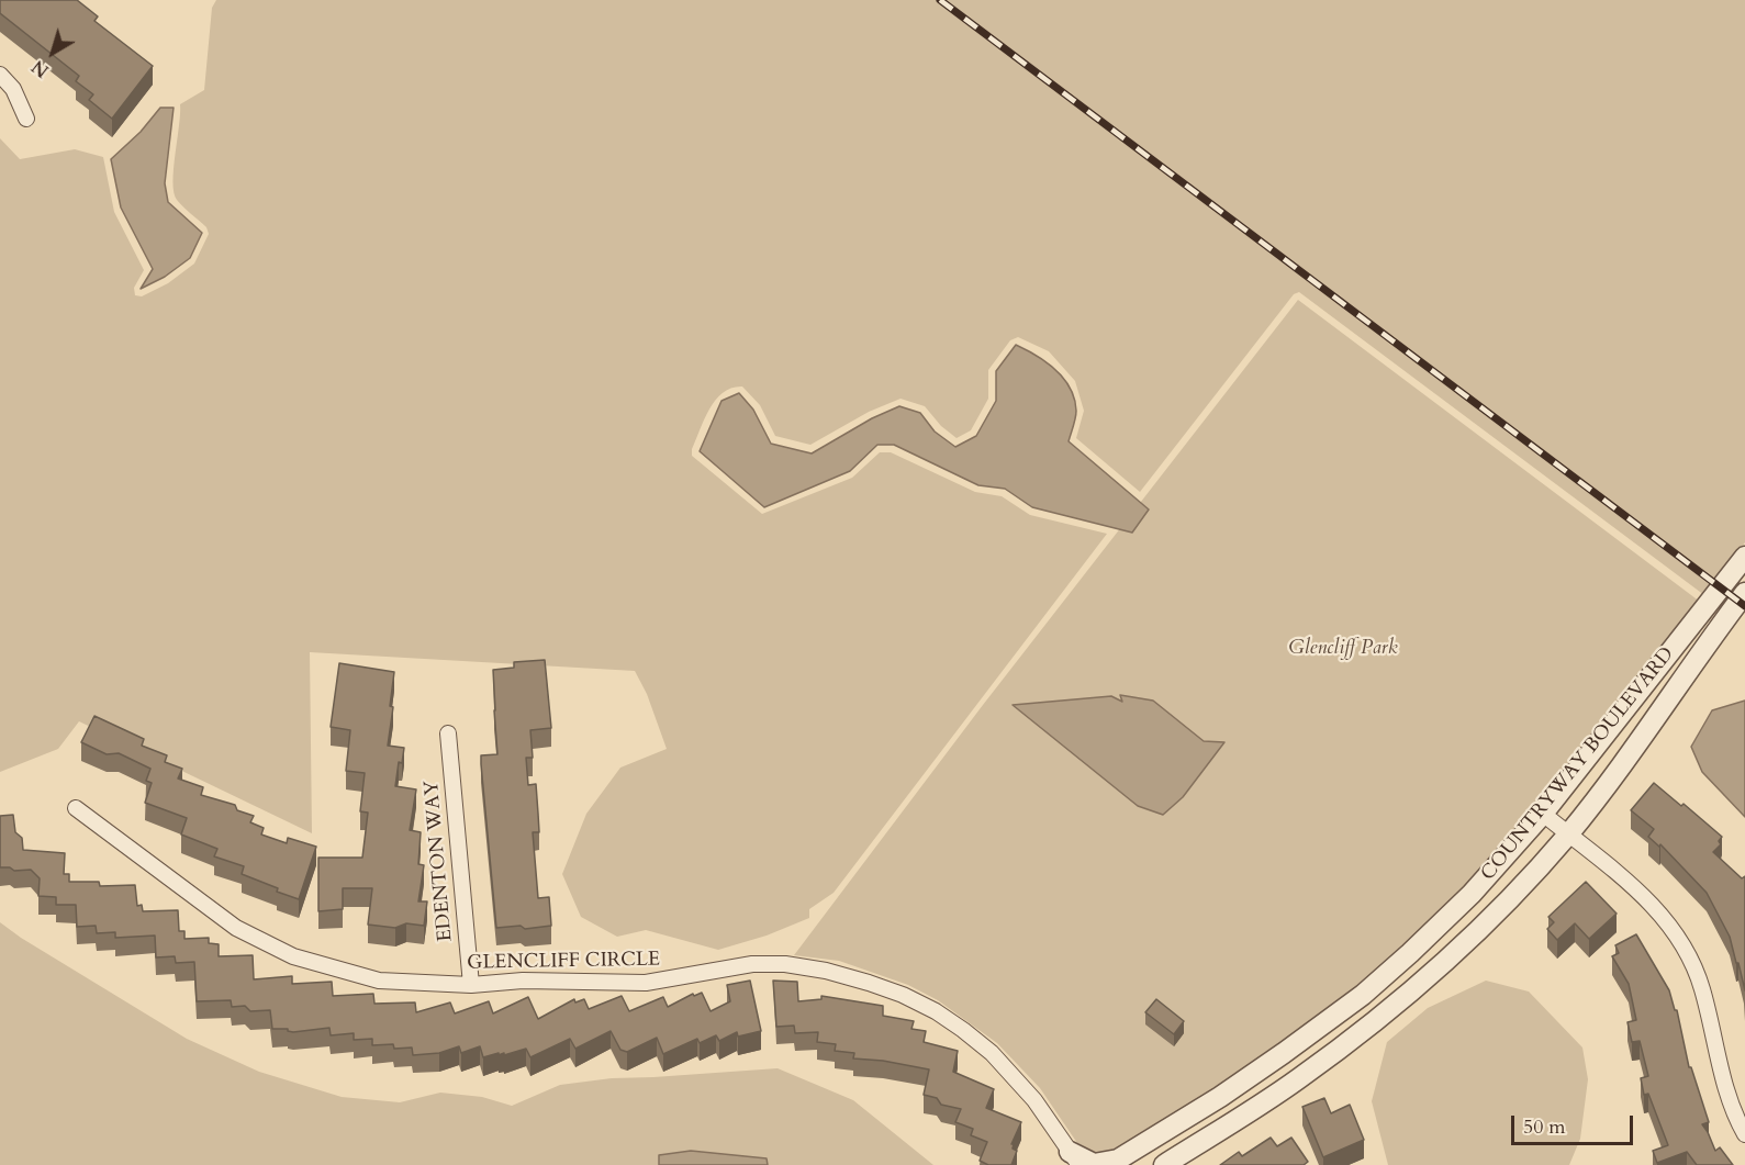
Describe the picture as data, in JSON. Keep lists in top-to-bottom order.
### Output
{
  "streets": {
    "street": ["COUNTRYWAY BOULEVARD", "EDENTON WAY", "GLENCLIFF CIRCLE"]
  },
  "crossings": [
    ["EDENTON WAY", "GLENCLIFF CIRCLE"]
  ],
  "parks": ["Glencliff Park"],
  "scale_bar": "50 m",
  "north": "bottom left"
}
